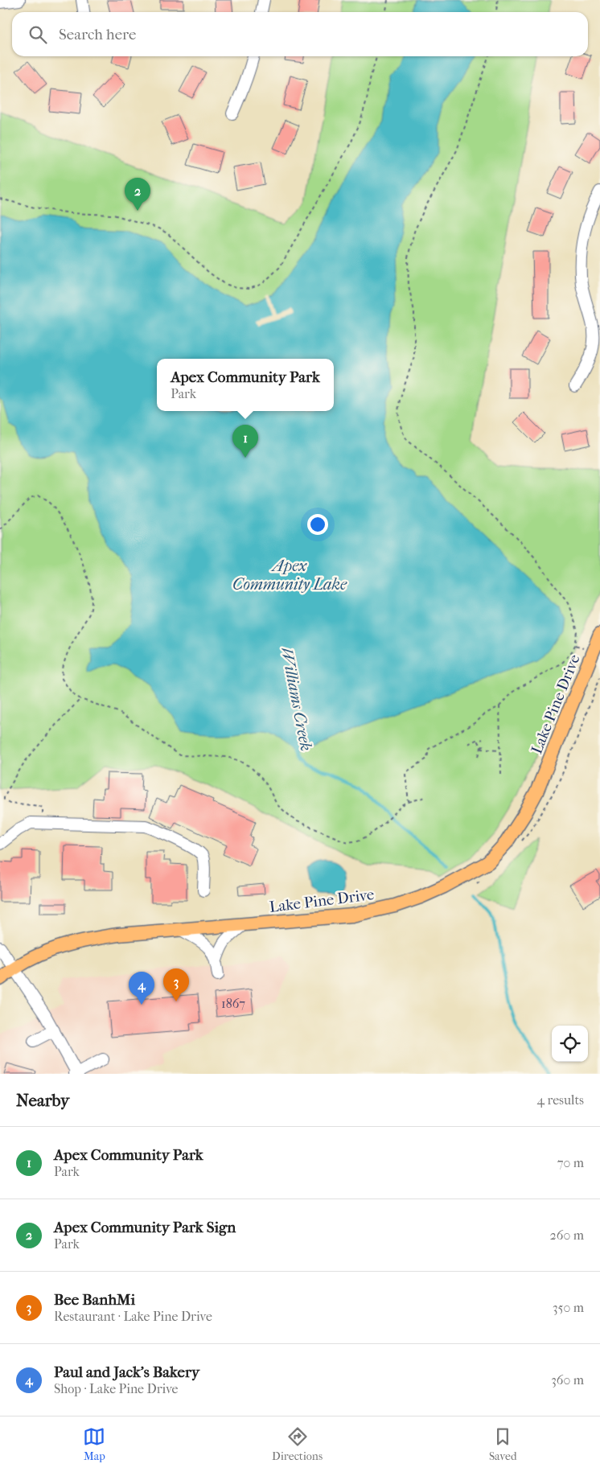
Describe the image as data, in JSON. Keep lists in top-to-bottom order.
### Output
{
  "streets": {
    "main road": ["Lake Pine Drive"]
  },
  "water": ["Apex Community Lake", "Williams Creek"],
  "house_numbers": ["1867"],
  "page": {
    "search": "Search here",
    "pins": [
      "2",
      "1",
      "3",
      "4"
    ],
    "popup": ["Apex Community Park", "Park"],
    "heading": ["Nearby", "4 results"],
    "list": [
      {
        "mark": "1",
        "name": "Apex Community Park",
        "note": "Park",
        "value": "70 m"
      },
      {
        "mark": "2",
        "name": "Apex Community Park Sign",
        "note": "Park",
        "value": "260 m"
      },
      {
        "mark": "3",
        "name": "Bee BanhMi",
        "note": "Restaurant · Lake Pine Drive",
        "value": "350 m"
      },
      {
        "mark": "4",
        "name": "Paul and Jack’s Bakery",
        "note": "Shop · Lake Pine Drive",
        "value": "360 m"
      }
    ],
    "nav": ["Map", "Directions", "Saved"]
  }
}
